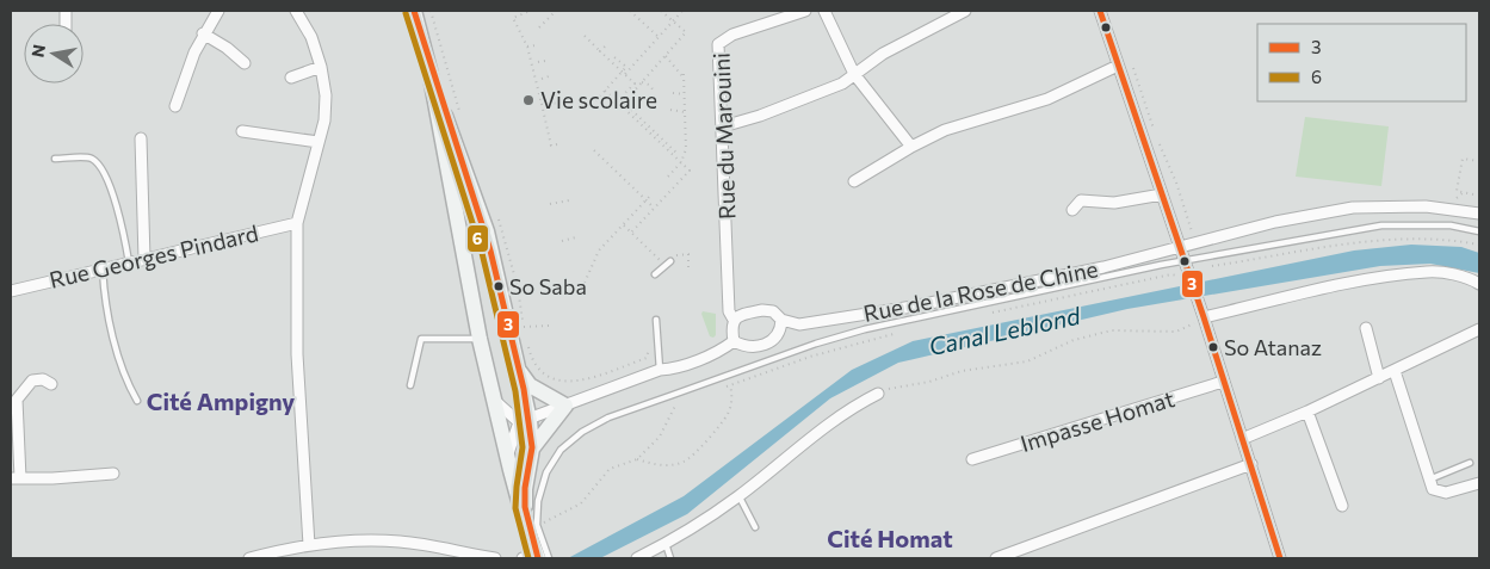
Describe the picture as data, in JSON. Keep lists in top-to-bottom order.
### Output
{
  "streets": {
    "street": [
      "Rue du Marouini",
      "Rue Georges Pindard",
      "Rue de la Rose de Chine",
      "Impasse Homat"
    ]
  },
  "crossings": [
    ["Rue du Marouini", "Rue de la Rose de Chine"]
  ],
  "districts": ["Cité Ampigny", "Cité Homat"],
  "water": ["Canal Leblond"],
  "places": ["Vie scolaire", "So Saba", "So Atanaz"],
  "lines": ["transit line 3", "transit line 6"],
  "legend": ["3", "6"],
  "north": "left"
}
